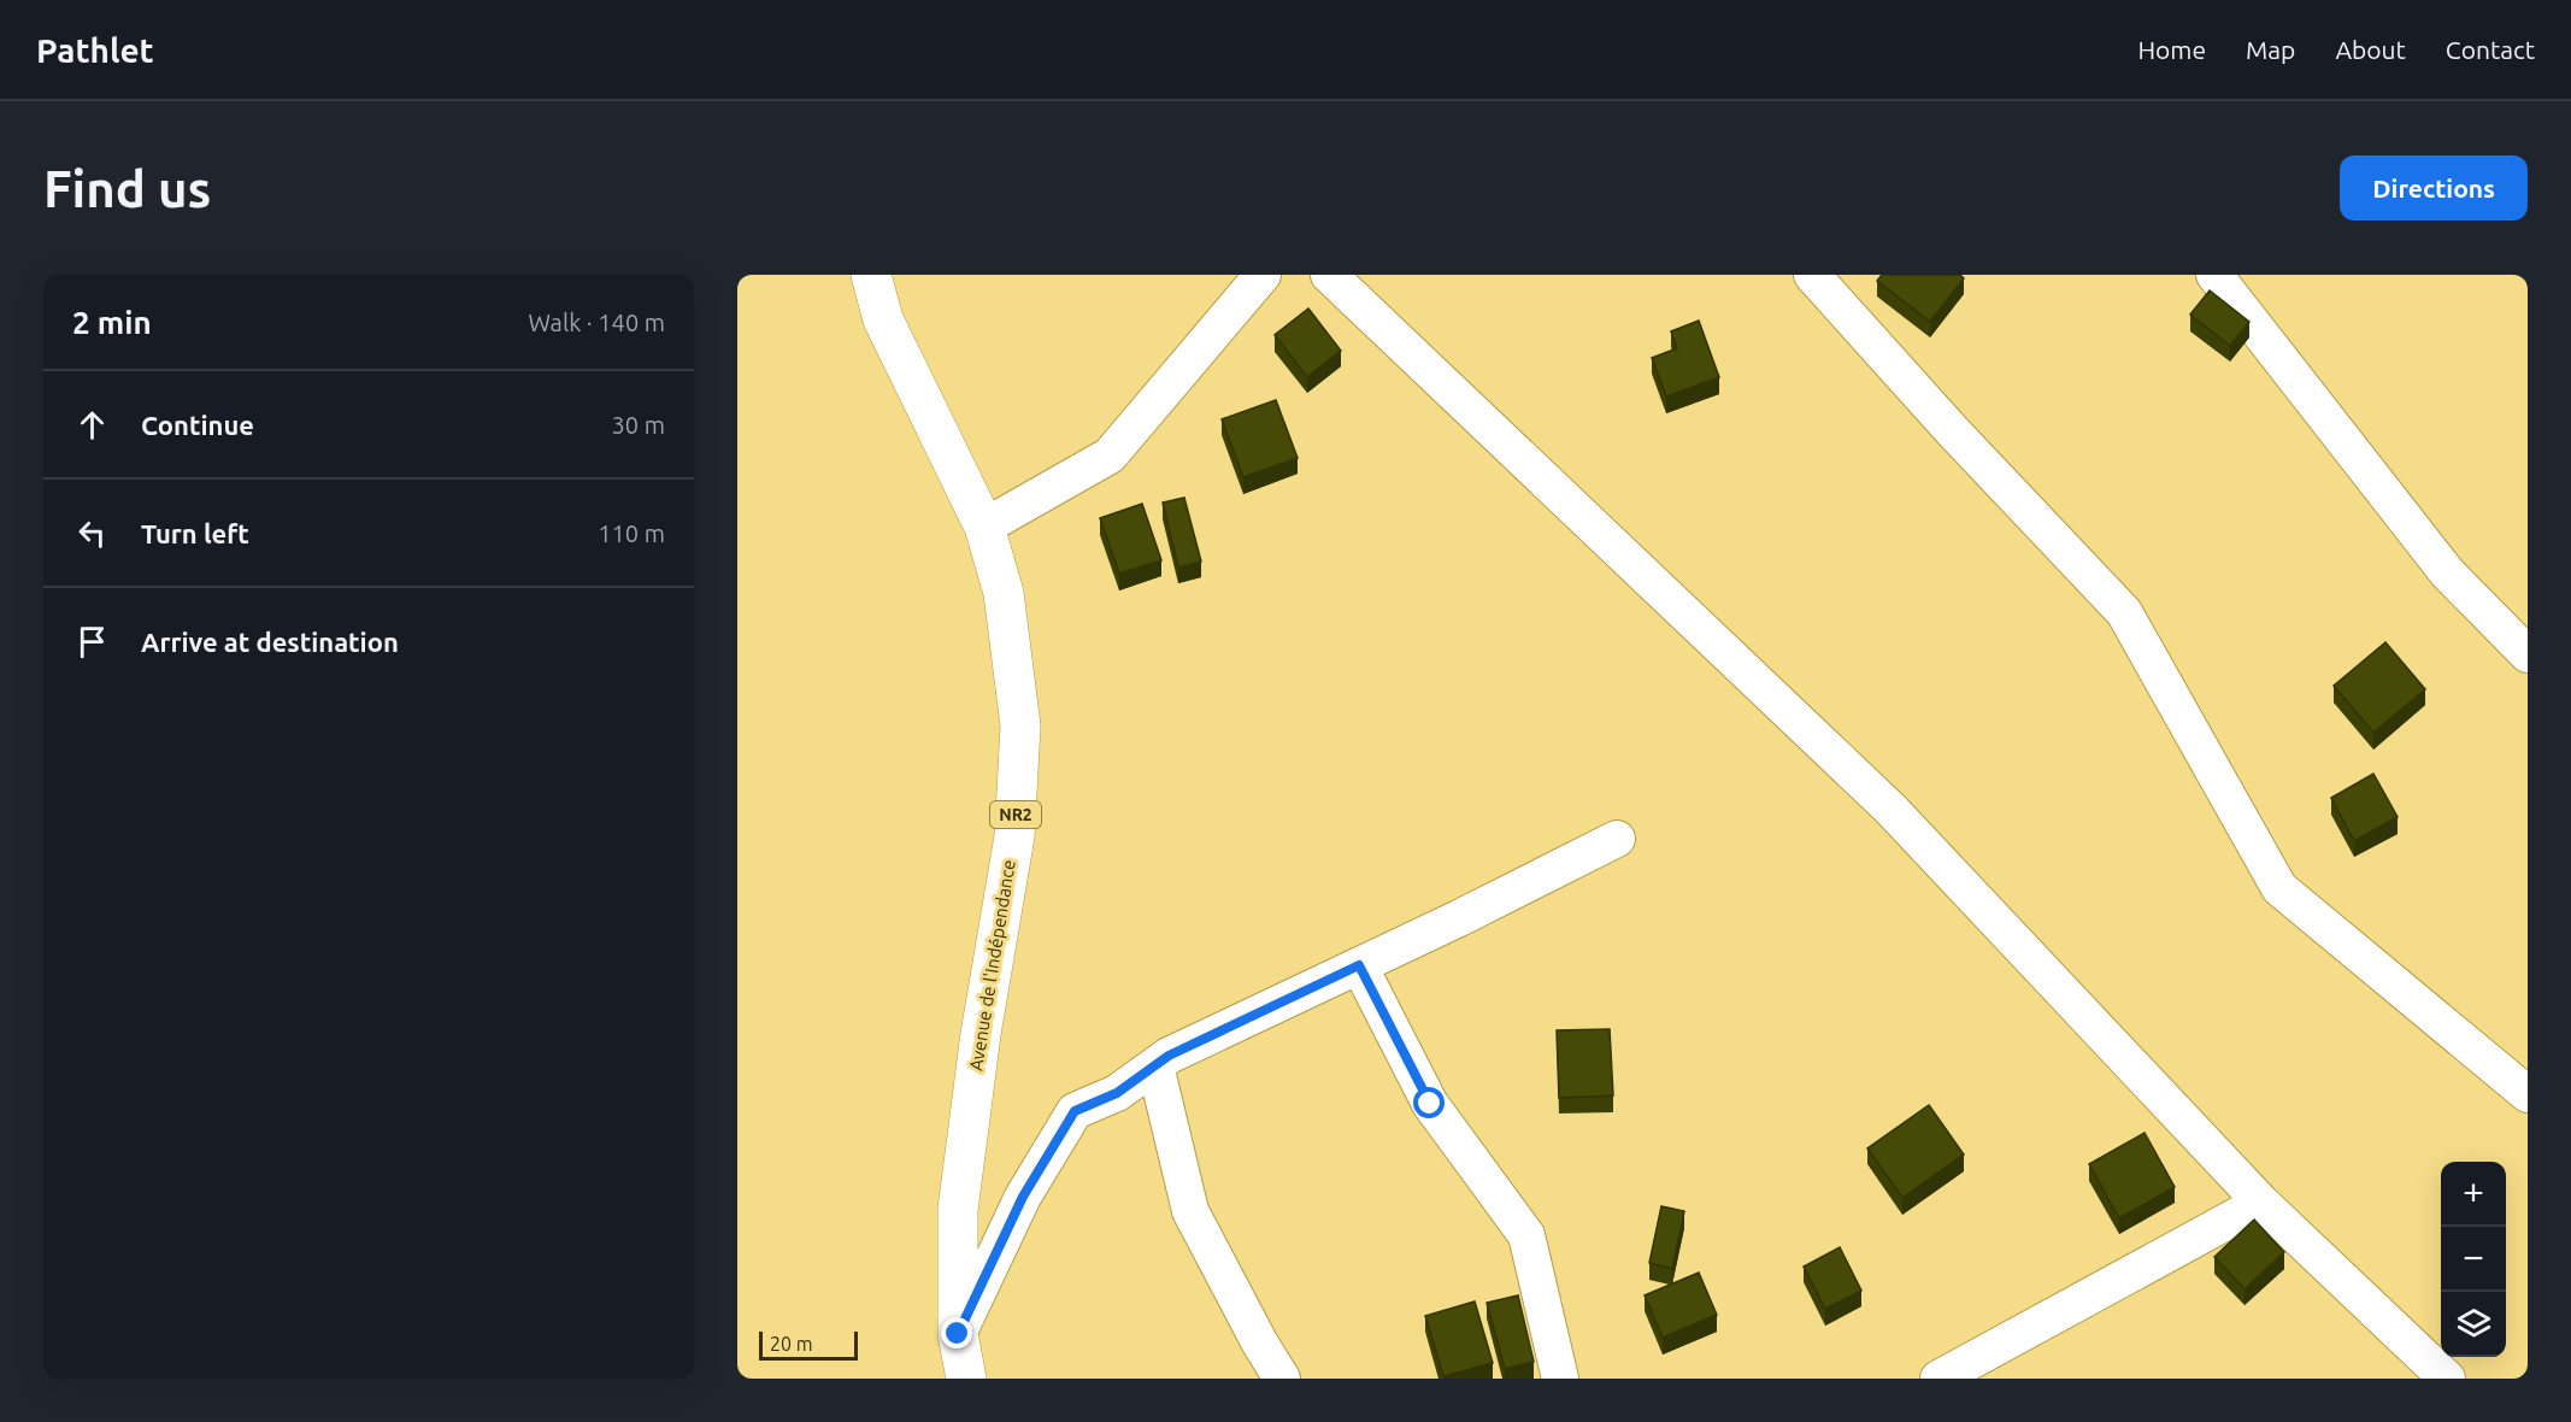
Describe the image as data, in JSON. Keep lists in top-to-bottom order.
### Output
{
  "streets": {
    "highway": ["NR2", "Avenue de l'Indépendance"]
  },
  "scale_bar": "20 m",
  "page": {
    "header": "Pathlet",
    "nav": [
      "Home",
      "Map",
      "About",
      "Contact"
    ],
    "buttons": "Directions",
    "title": "Find us",
    "heading": ["2 min", "Walk · 140 m"],
    "list": [
      ["Continue", "30 m"],
      ["Turn left", "110 m"],
      "Arrive at destination"
    ],
    "map_buttons": ["+", "−"],
    "scale": "20 m"
  }
}
